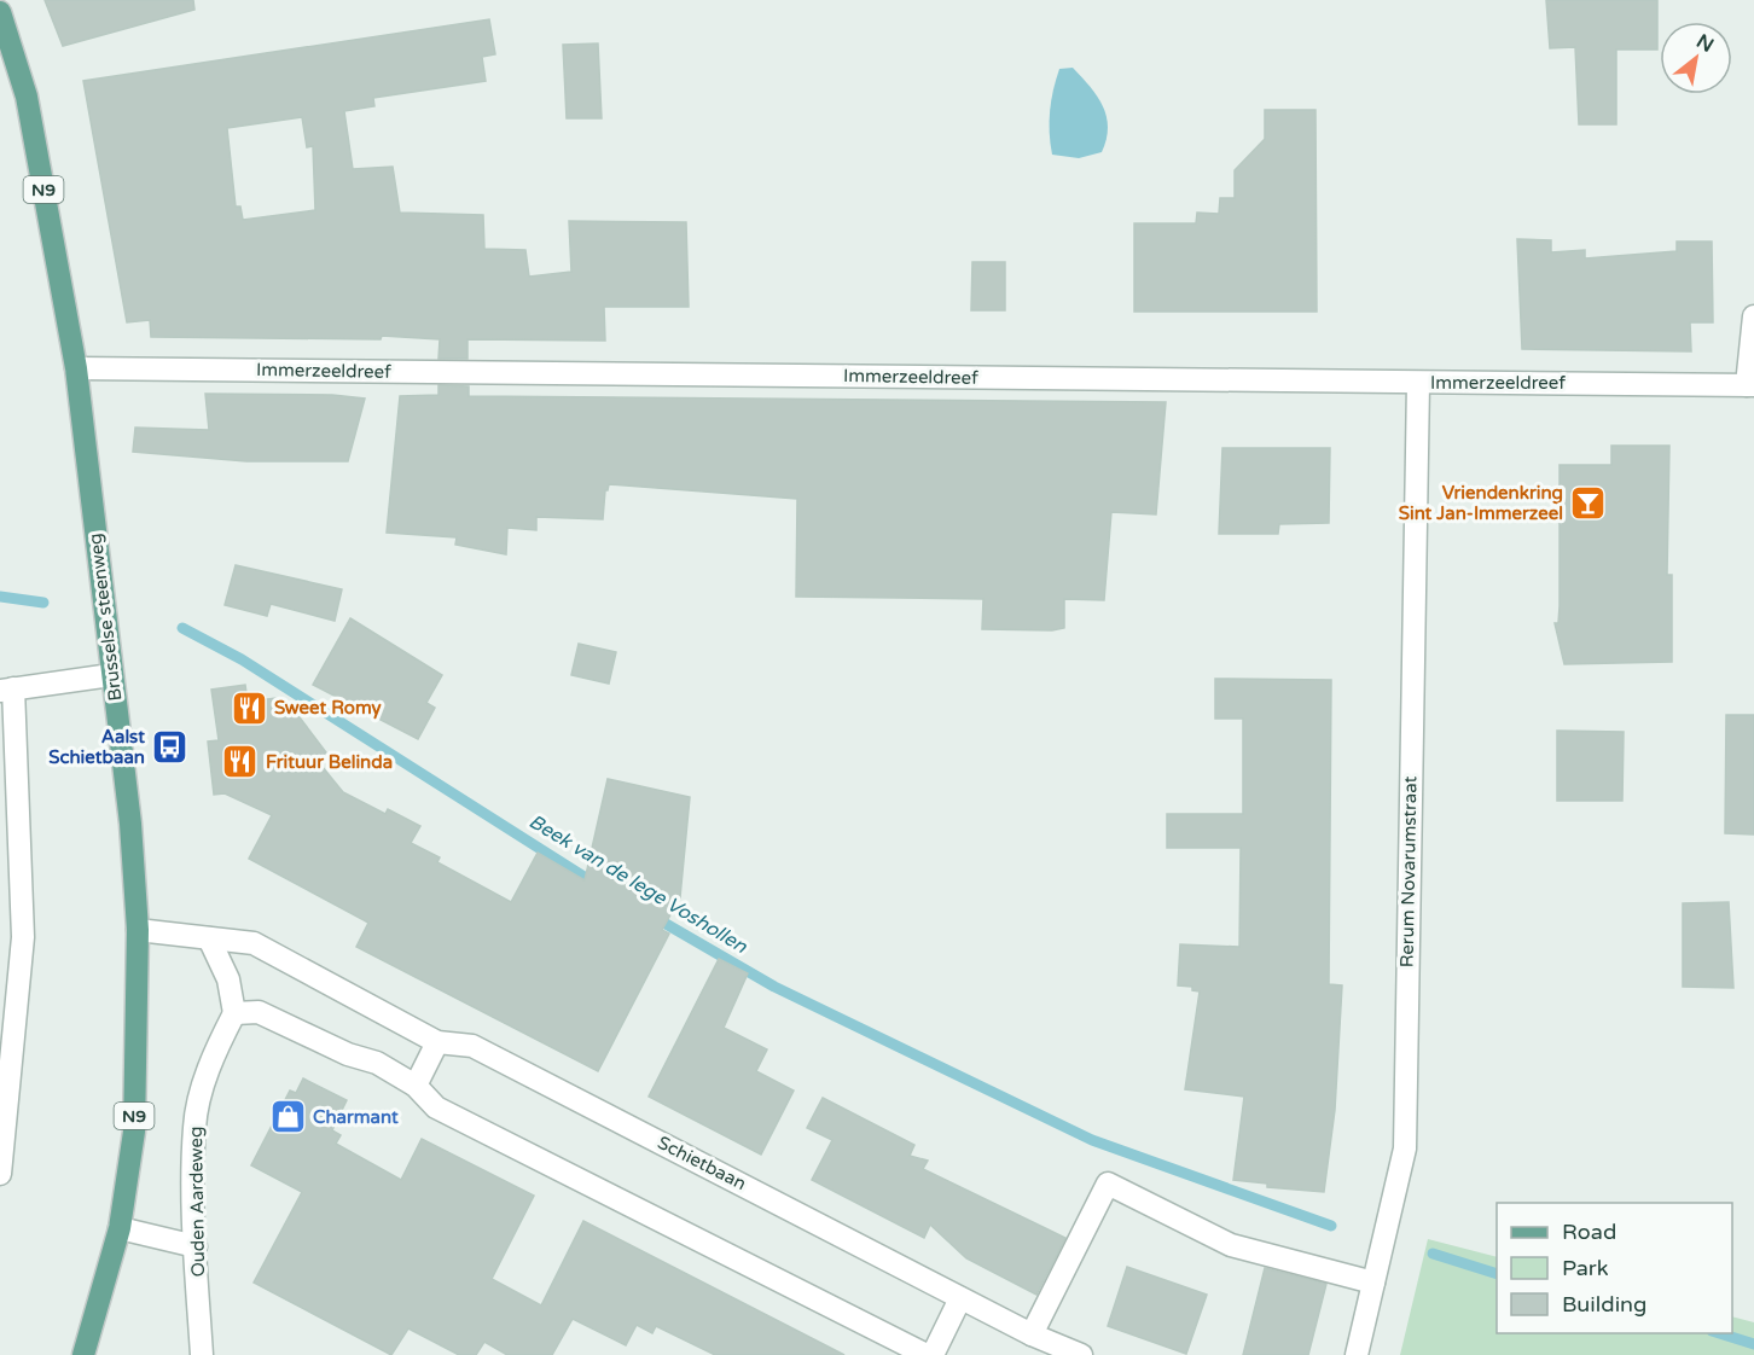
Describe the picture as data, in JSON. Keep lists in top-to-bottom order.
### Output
{
  "streets": {
    "main road": ["N9", "Brusselse steenweg"],
    "street": [
      "Immerzeeldreef",
      "Rerum Novarumstraat",
      "Schietbaan",
      "Ouden Aardeweg"
    ]
  },
  "crossings": [
    ["Immerzeeldreef", "Brusselse steenweg"],
    ["Immerzeeldreef", "Rerum Novarumstraat"],
    ["Brusselse steenweg", "Schietbaan"]
  ],
  "water": ["Beek van de lege Voshollen"],
  "places": {
    "bar": ["Vriendenkring Sint Jan-Immerzeel"],
    "restaurant": ["Sweet Romy", "Frituur Belinda"],
    "bus stop": ["Aalst Schietbaan"],
    "shop": ["Charmant"]
  },
  "legend": ["Road", "Park", "Building"],
  "north": "top right"
}
